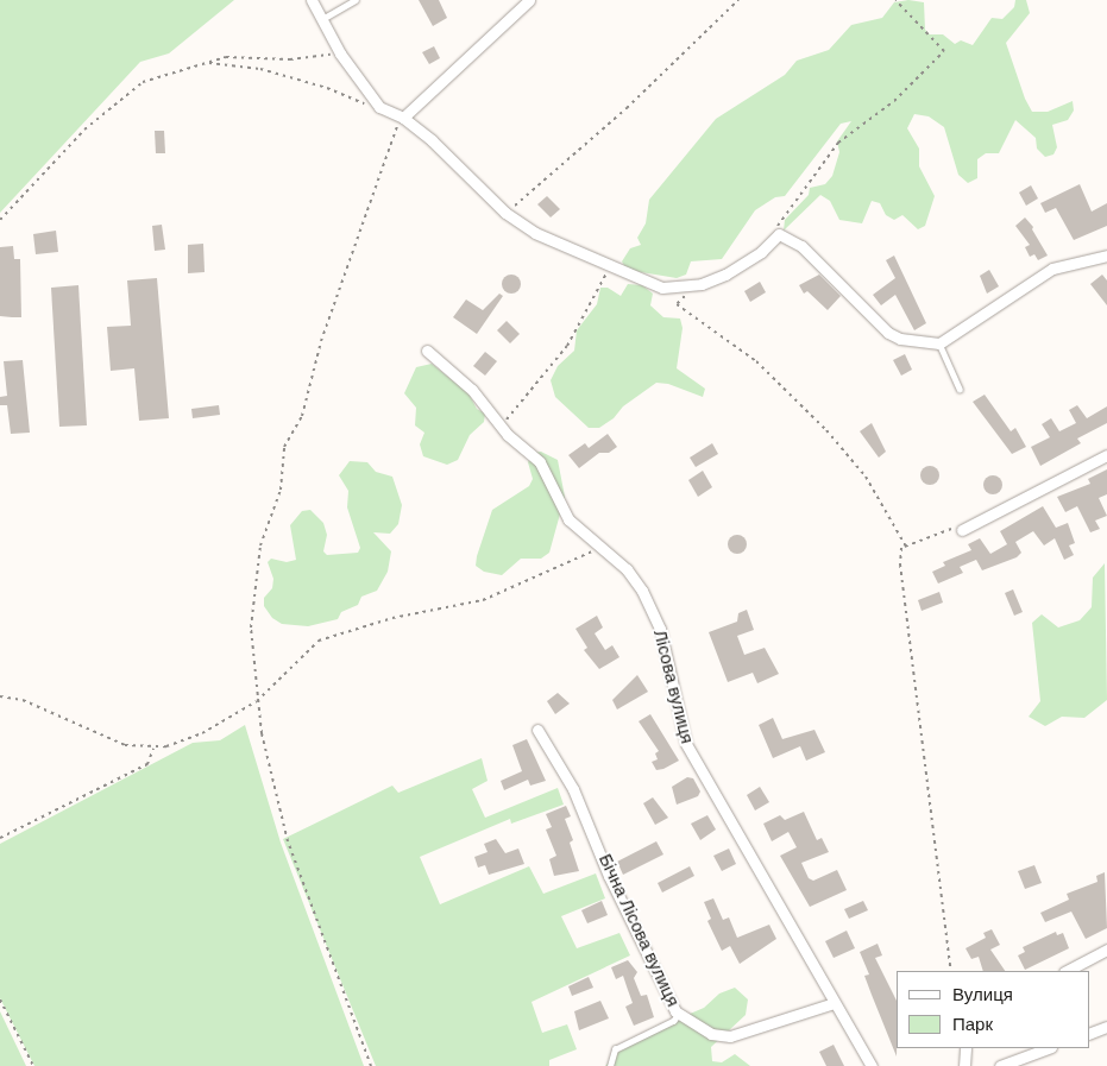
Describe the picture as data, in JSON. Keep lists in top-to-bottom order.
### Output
{
  "streets": {
    "street": ["Лісова вулиця", "Бічна Лісова вулиця"]
  },
  "crossings": [
    ["Лісова вулиця", "Бічна Лісова вулиця"]
  ],
  "legend": ["Вулиця", "Парк"]
}
